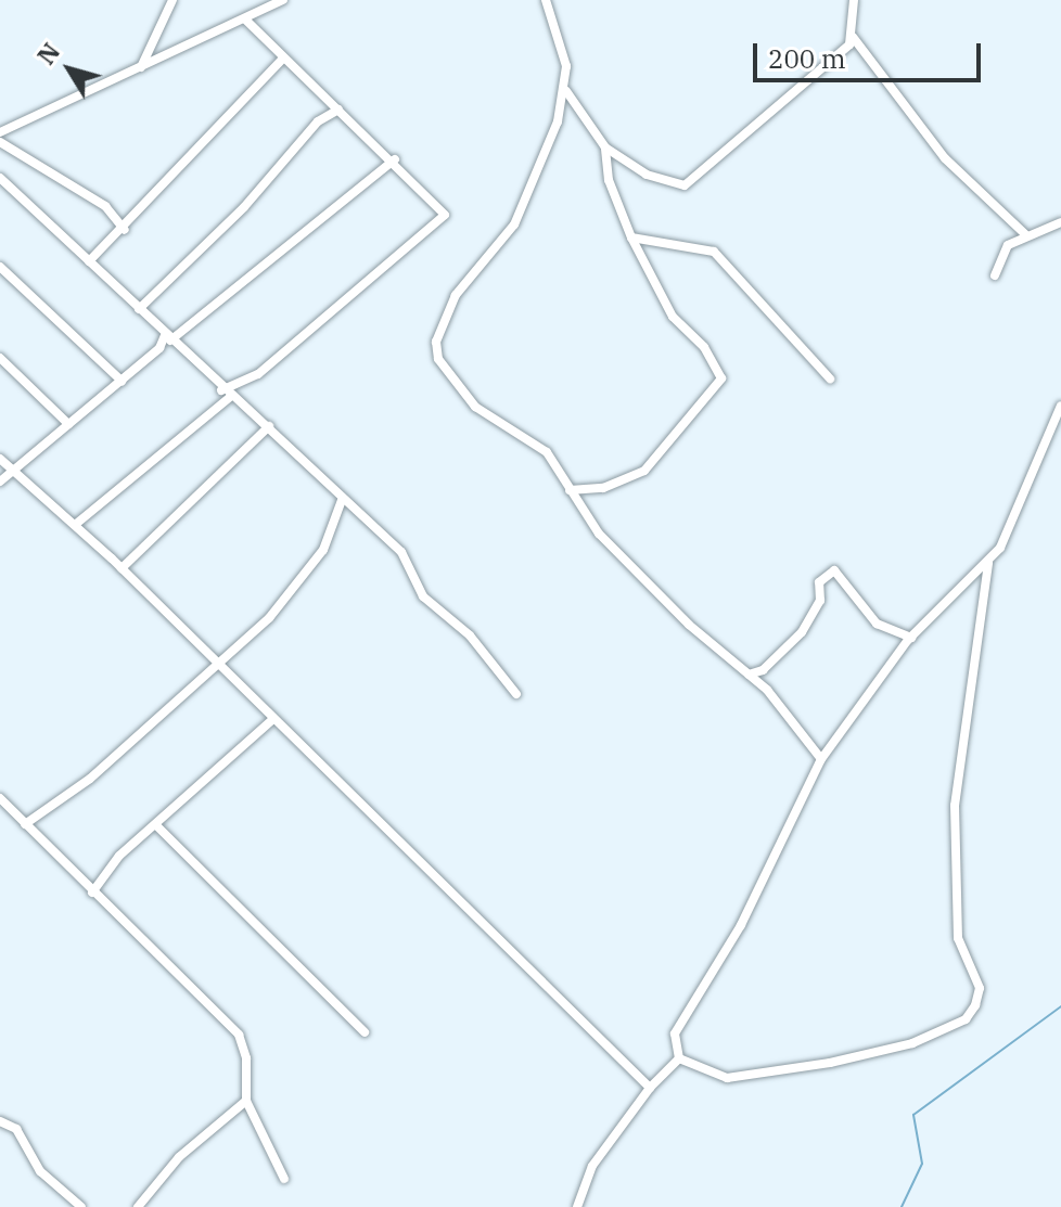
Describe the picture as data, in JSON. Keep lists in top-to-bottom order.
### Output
{
  "scale_bar": "200 m",
  "north": "top left"
}
